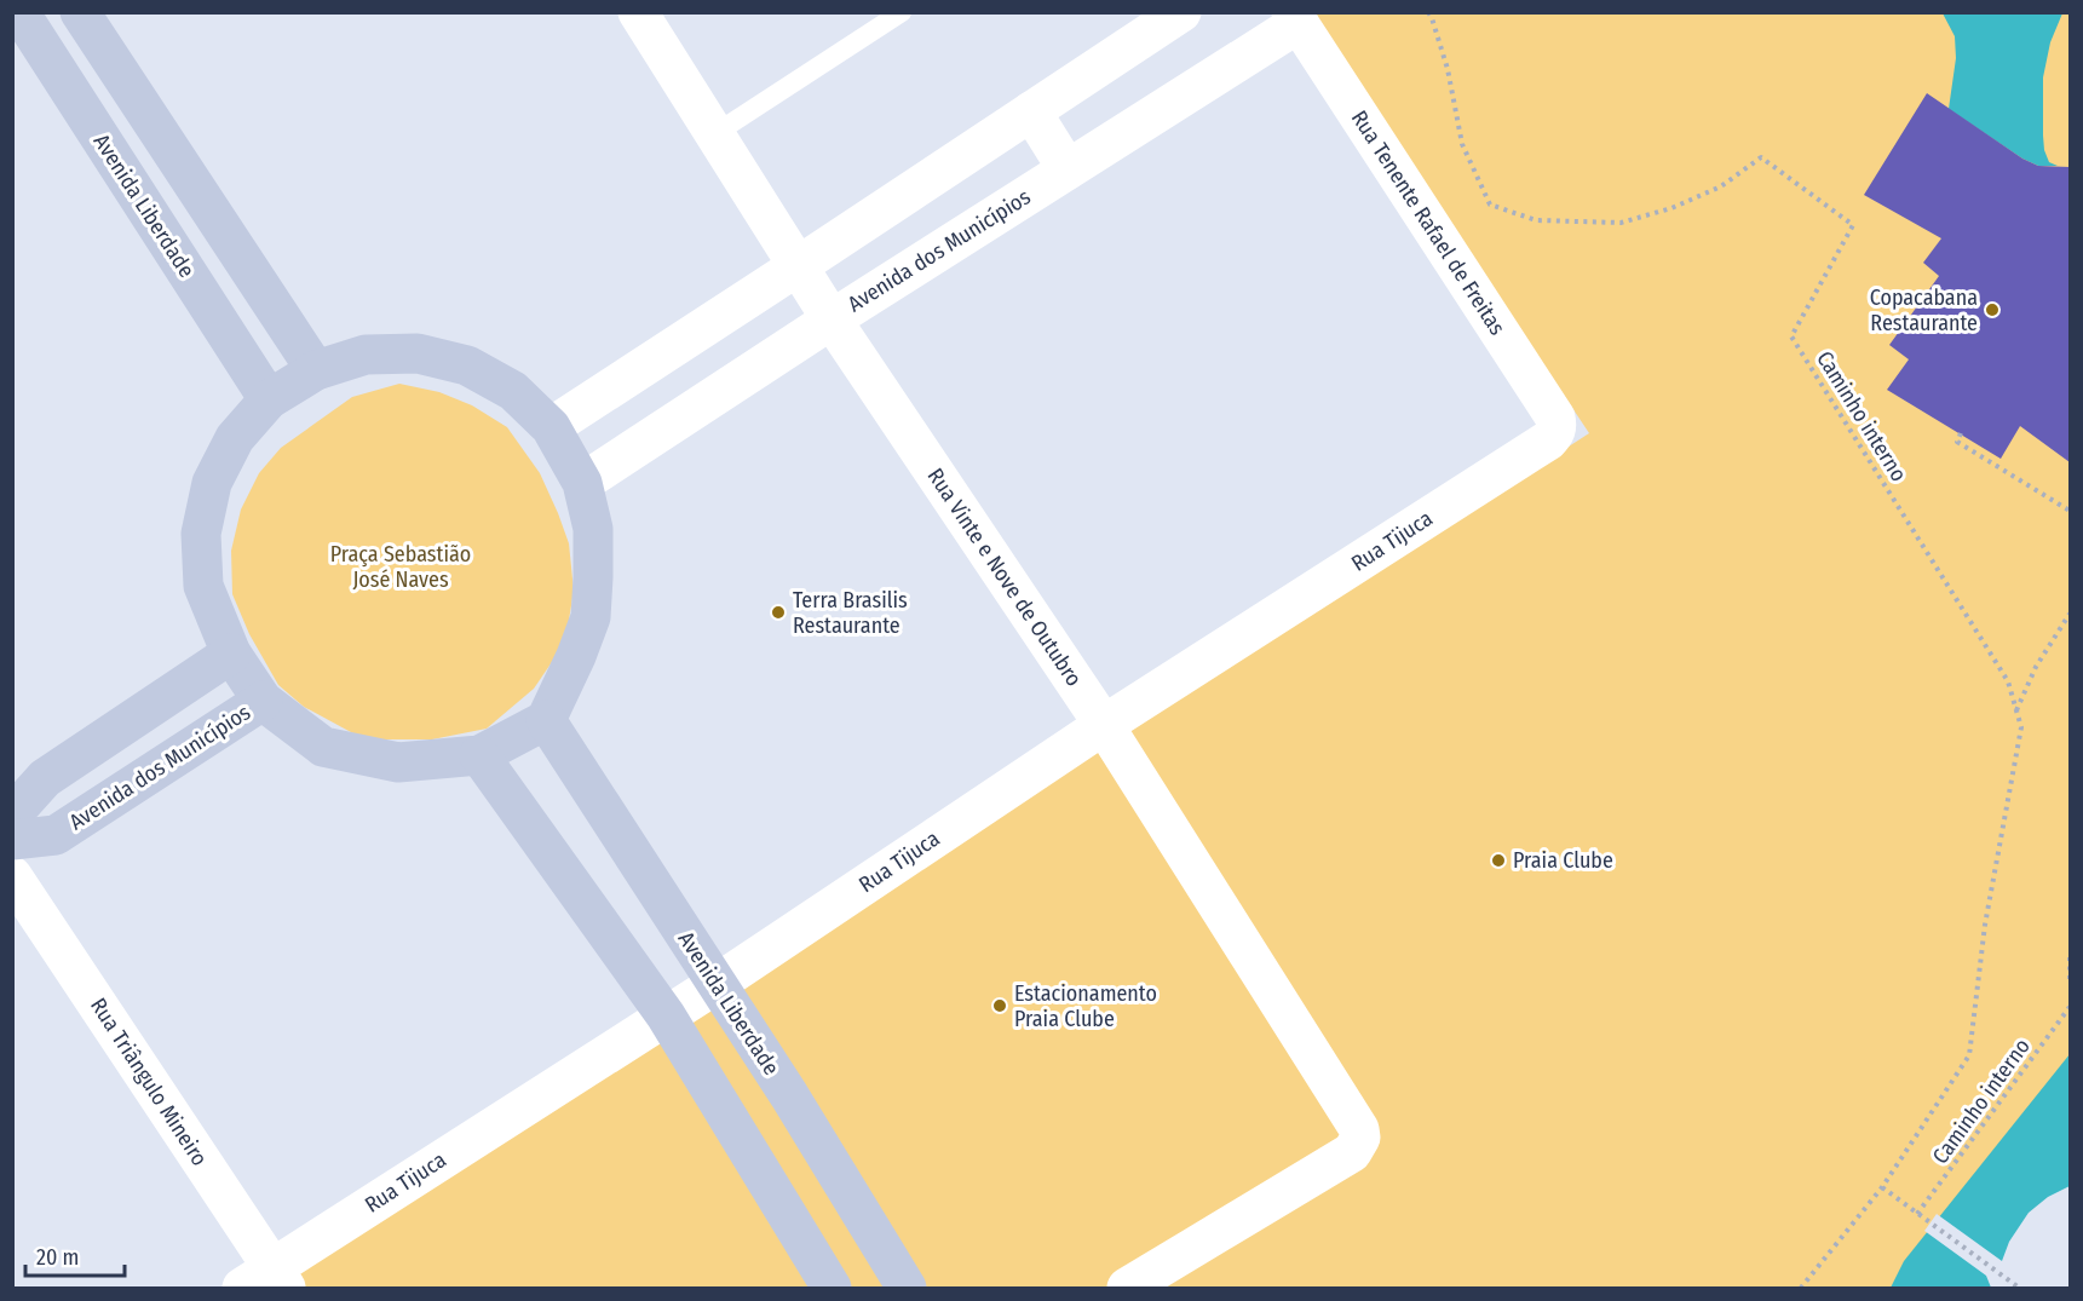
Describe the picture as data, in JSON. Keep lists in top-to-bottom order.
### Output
{
  "streets": {
    "street": [
      "Avenida Liberdade",
      "Rua Tenente Rafael de Freitas",
      "Avenida dos Municípios",
      "Rua Tijuca",
      "Rua Vinte e Nove de Outubro",
      "Rua Triângulo Mineiro"
    ],
    "path": ["Caminho interno"]
  },
  "crossings": [
    ["Avenida Liberdade", "Rua Tijuca"],
    ["Rua Tenente Rafael de Freitas", "Avenida dos Municípios"],
    ["Rua Tenente Rafael de Freitas", "Rua Tijuca"],
    ["Avenida dos Municípios", "Rua Vinte e Nove de Outubro"],
    ["Avenida dos Municípios", "Rua Triângulo Mineiro"],
    ["Rua Tijuca", "Rua Vinte e Nove de Outubro"],
    ["Rua Tijuca", "Rua Triângulo Mineiro"]
  ],
  "parks": ["Praça Sebastião José Naves"],
  "places": [
    "Copacabana Restaurante",
    "Terra Brasilis Restaurante",
    "Praia Clube",
    "Estacionamento Praia Clube"
  ],
  "scale_bar": "20 m"
}
